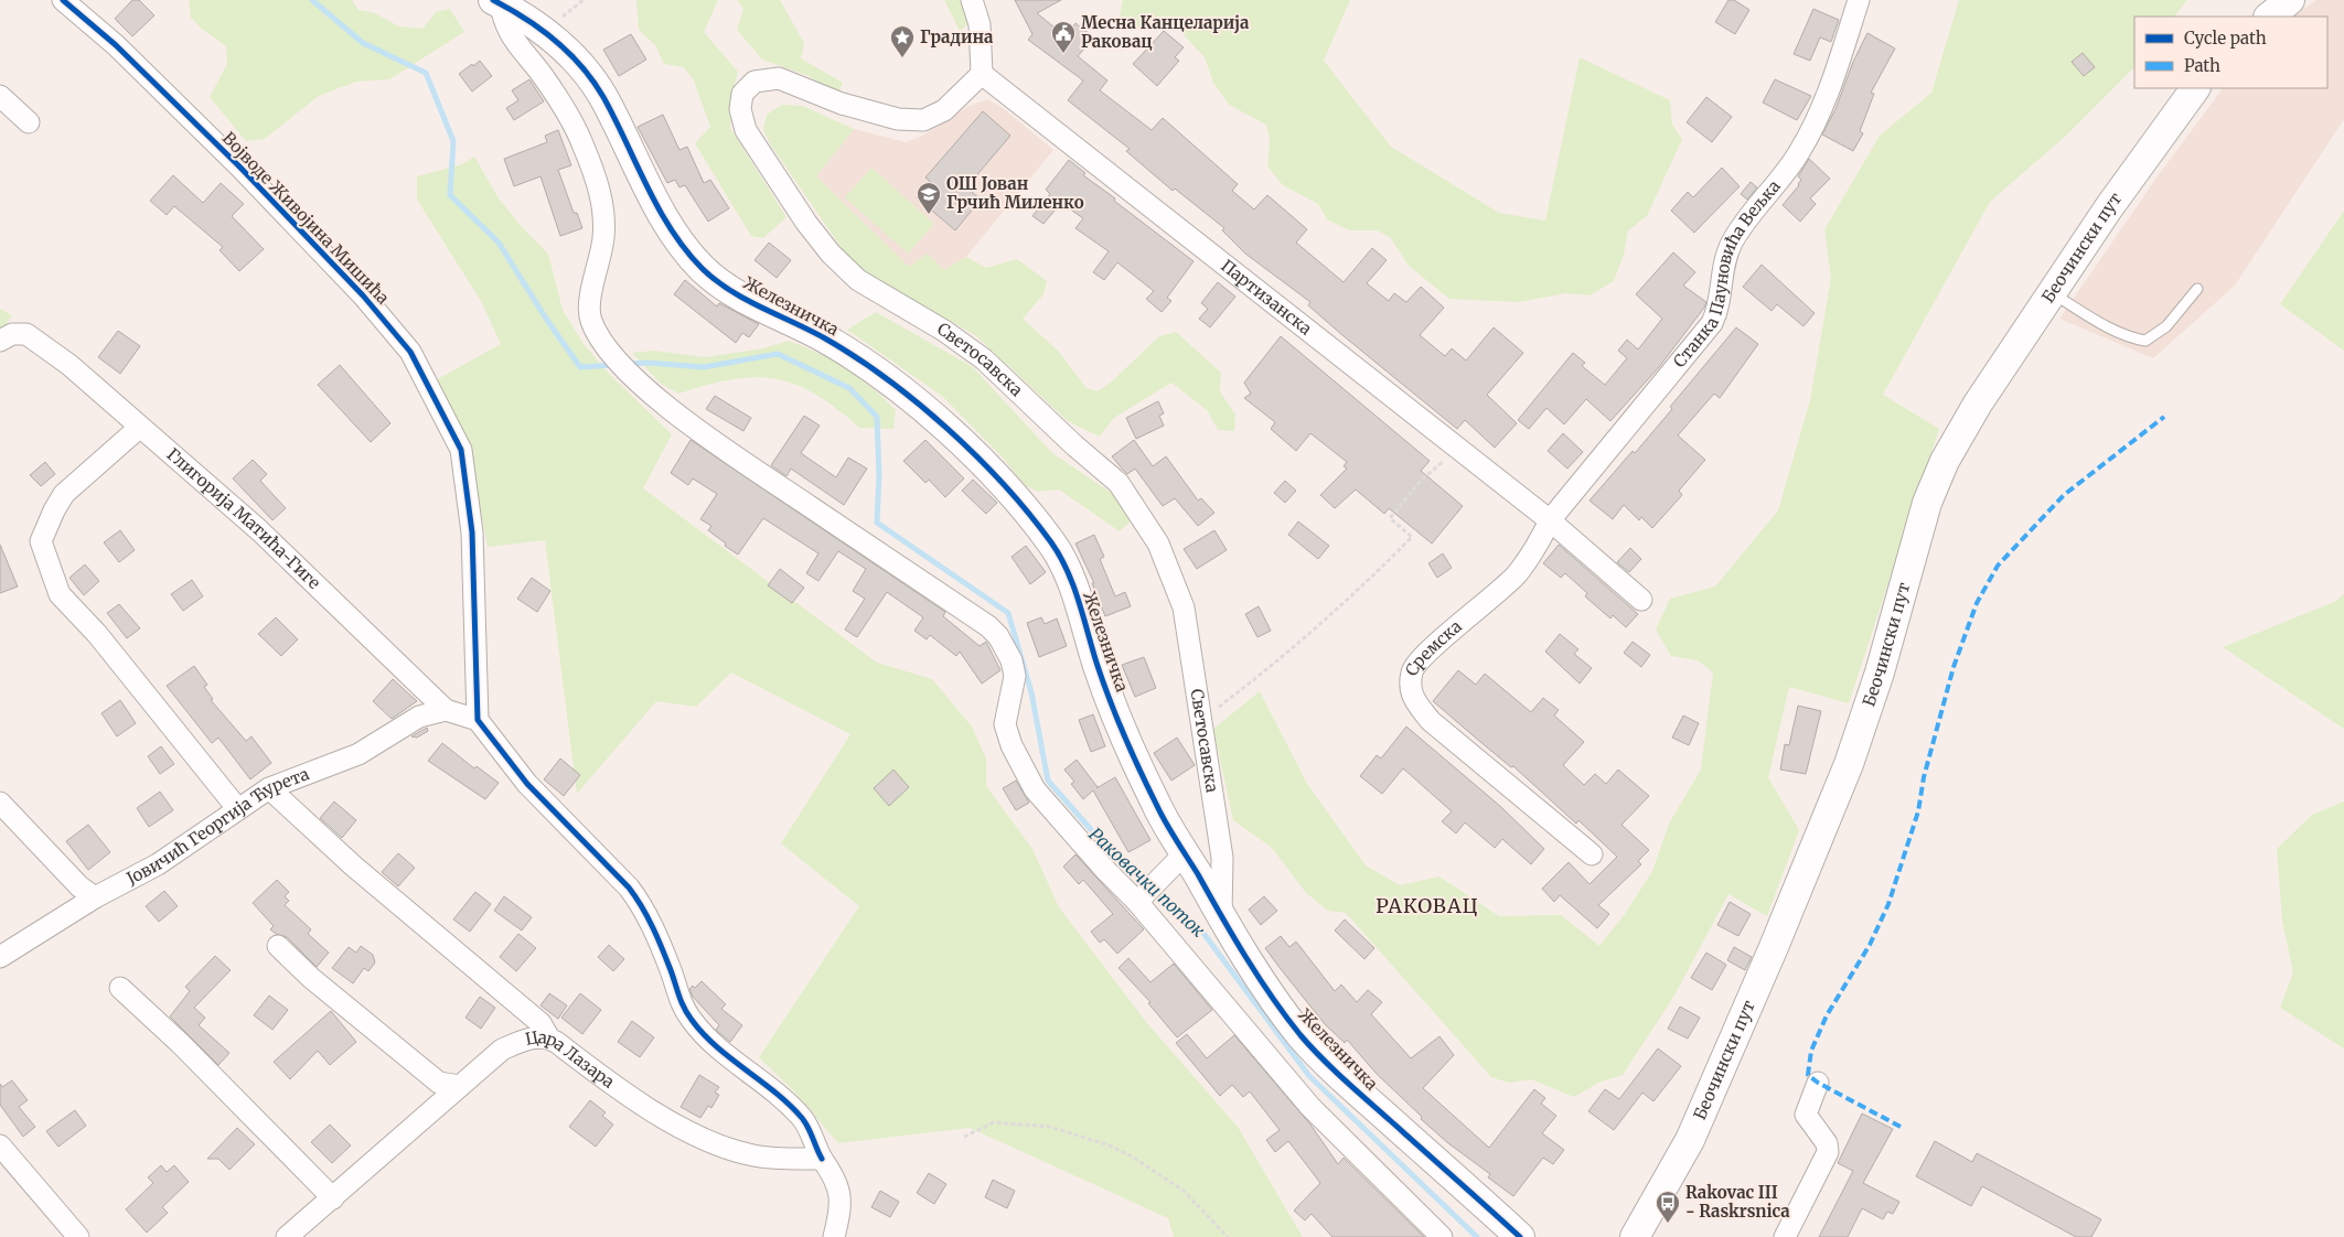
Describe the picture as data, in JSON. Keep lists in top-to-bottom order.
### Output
{
  "streets": {
    "street": [
      "Војводе Живојина Мишића",
      "Беочински пут",
      "Станка Пауновића Вељка",
      "Партизанска",
      "Железничка",
      "Светосавска",
      "Глигорија Матића-Гиге",
      "Сремска",
      "Јовичић Георгија Ћурета",
      "Цара Лазара"
    ]
  },
  "crossings": [
    ["Војводе Живојина Мишића", "Глигорија Матића-Гиге"],
    ["Станка Пауновића Вељка", "Партизанска"],
    ["Станка Пауновића Вељка", "Сремска"],
    ["Партизанска", "Светосавска"],
    ["Партизанска", "Сремска"],
    ["Железничка", "Светосавска"],
    ["Глигорија Матића-Гиге", "Јовичић Георгија Ћурета"]
  ],
  "districts": ["РАКОВАЦ"],
  "water": ["Раковачки поток"],
  "places": {
    "public building": ["Месна Канцеларија Раковац"],
    "place": ["Градина"],
    "school or university": ["ОШ Јован Грчић Миленко"],
    "bus stop": ["Rakovac III - Raskrsnica"]
  },
  "legend": ["Cycle path", "Path"]
}
